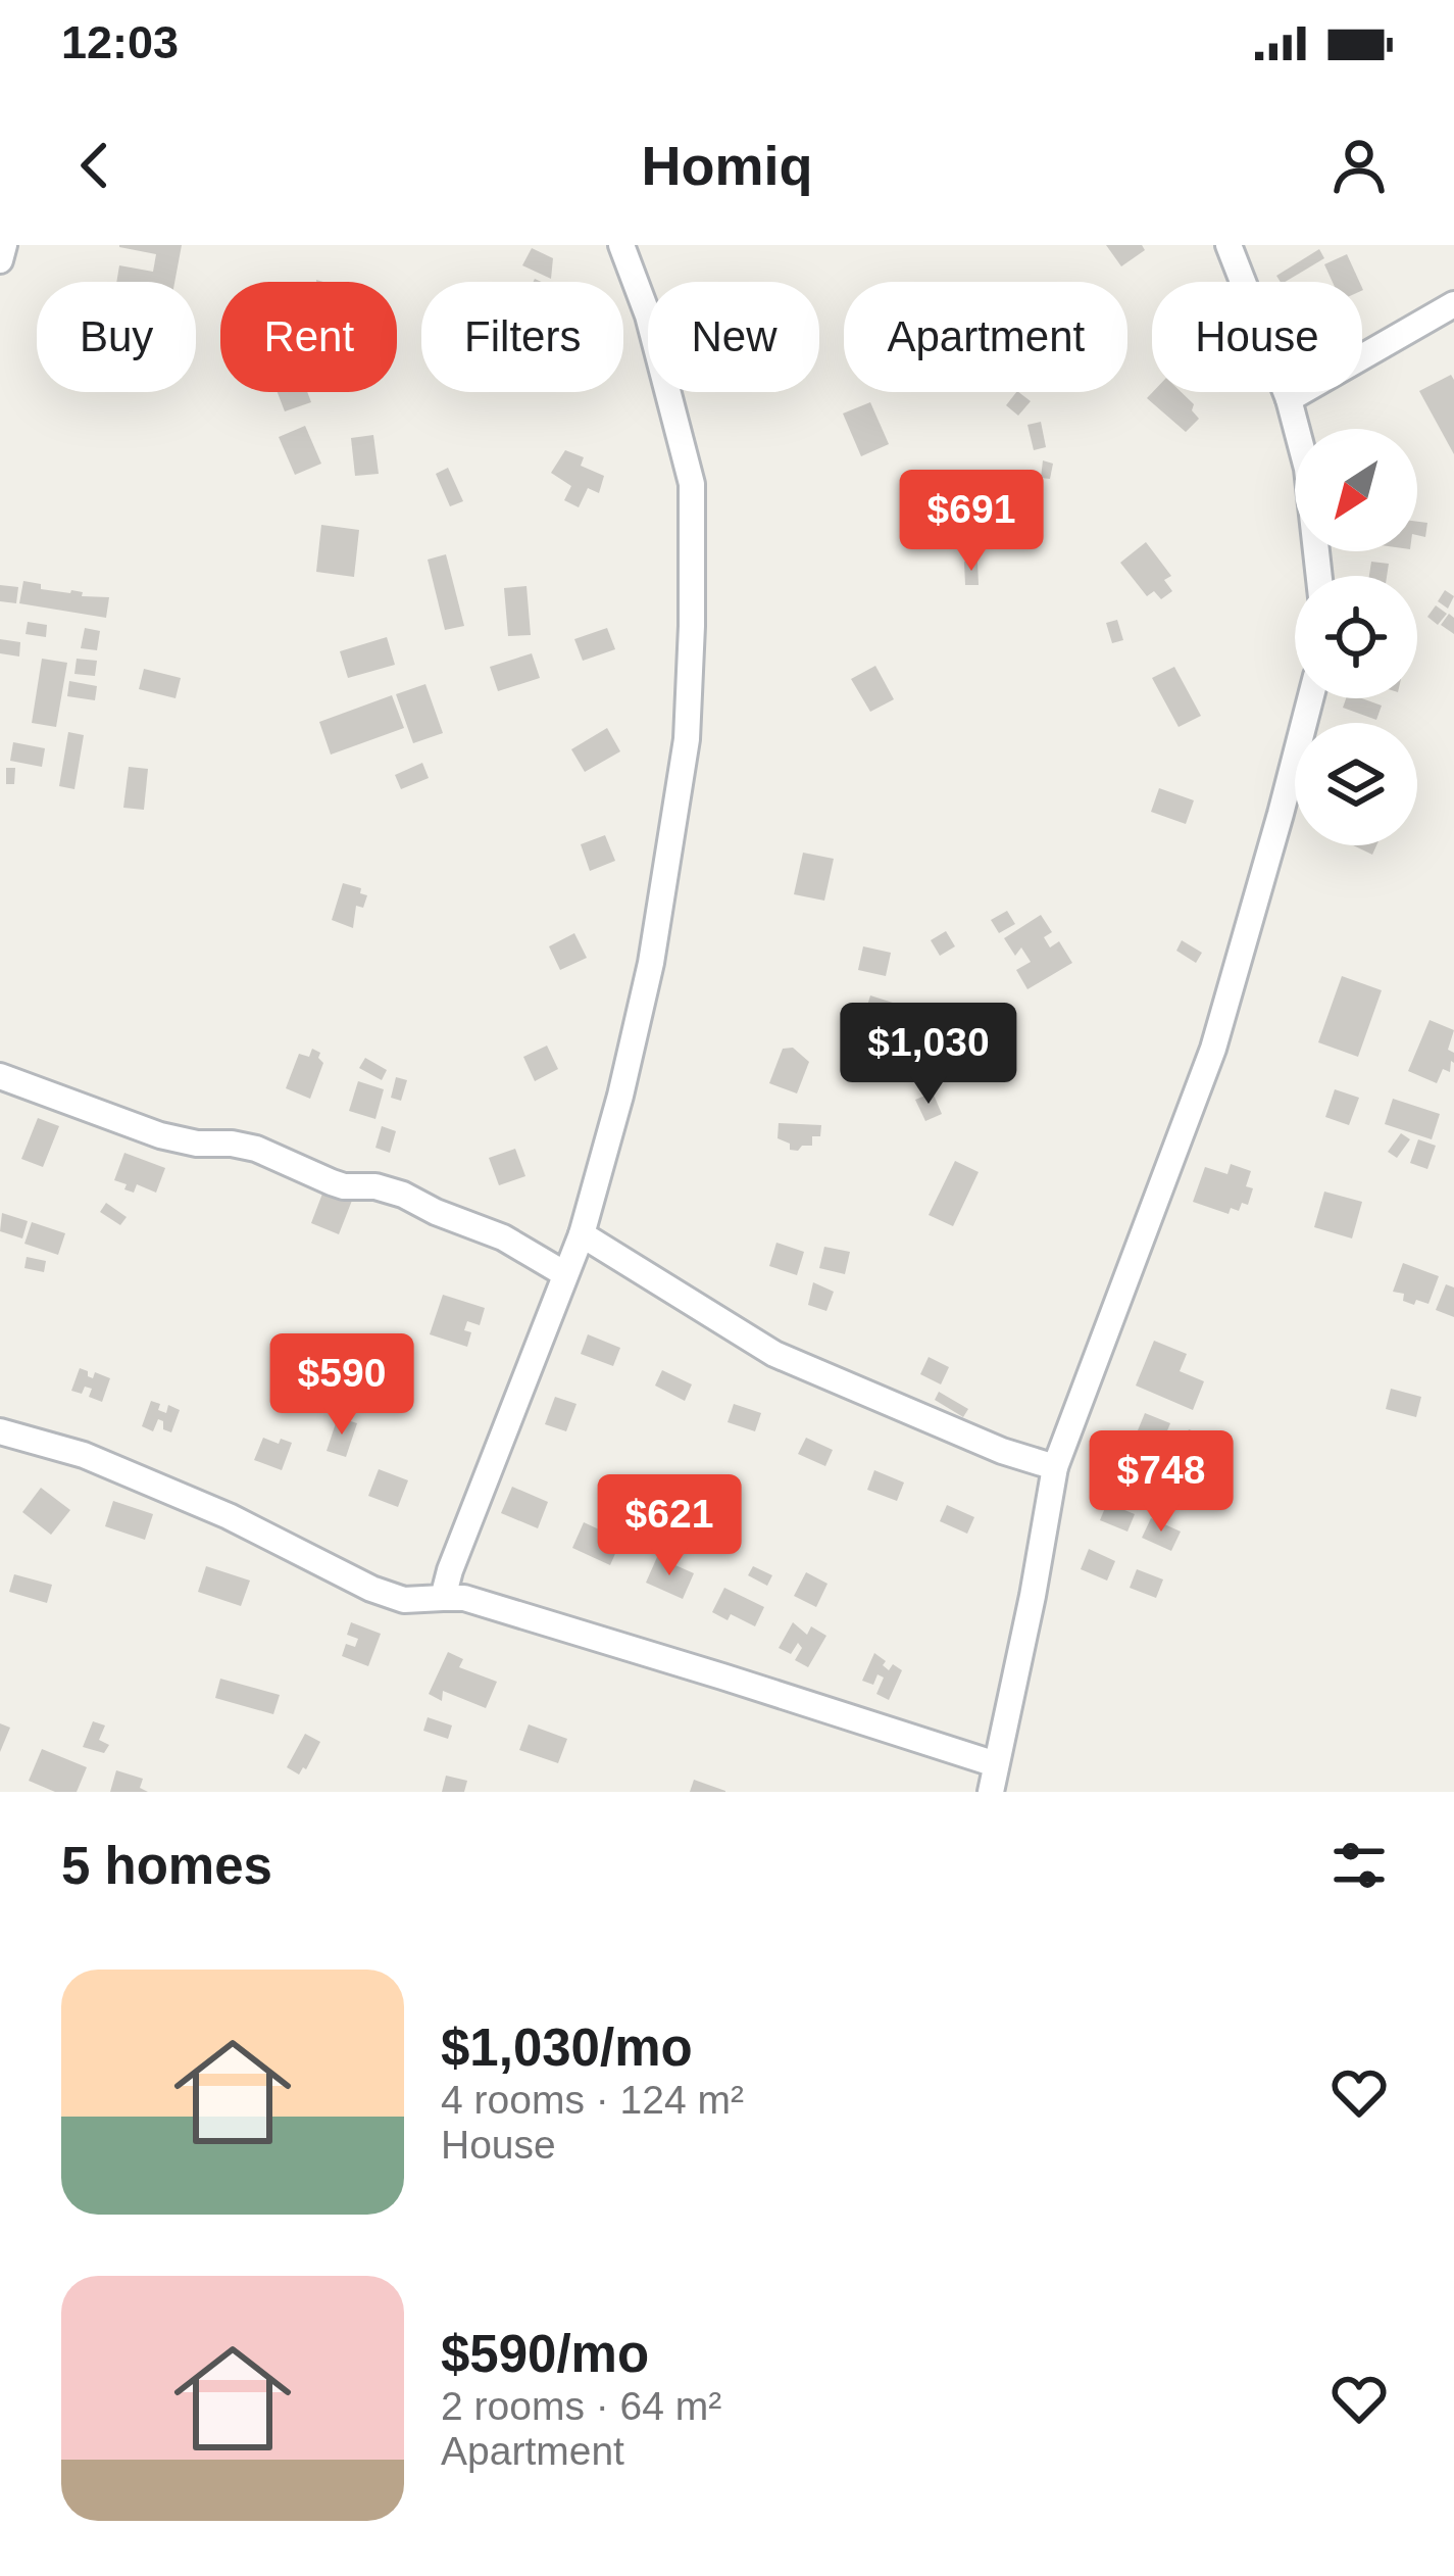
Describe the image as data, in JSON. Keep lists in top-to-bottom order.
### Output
{
  "north": "bottom left",
  "page": {
    "status": "12:03",
    "header": "Homiq",
    "chip": [
      "Buy",
      "Rent",
      "Filters",
      "New",
      "Apartment",
      "House"
    ],
    "price": [
      "$691",
      "$1,030",
      "$590",
      "$748",
      "$621"
    ],
    "heading": "5 homes",
    "list": [
      {
        "name": "$1,030/mo",
        "note": "4 rooms · 124 m² · House"
      },
      {
        "name": "$590/mo",
        "note": "2 rooms · 64 m² · Apartment"
      }
    ]
  }
}
